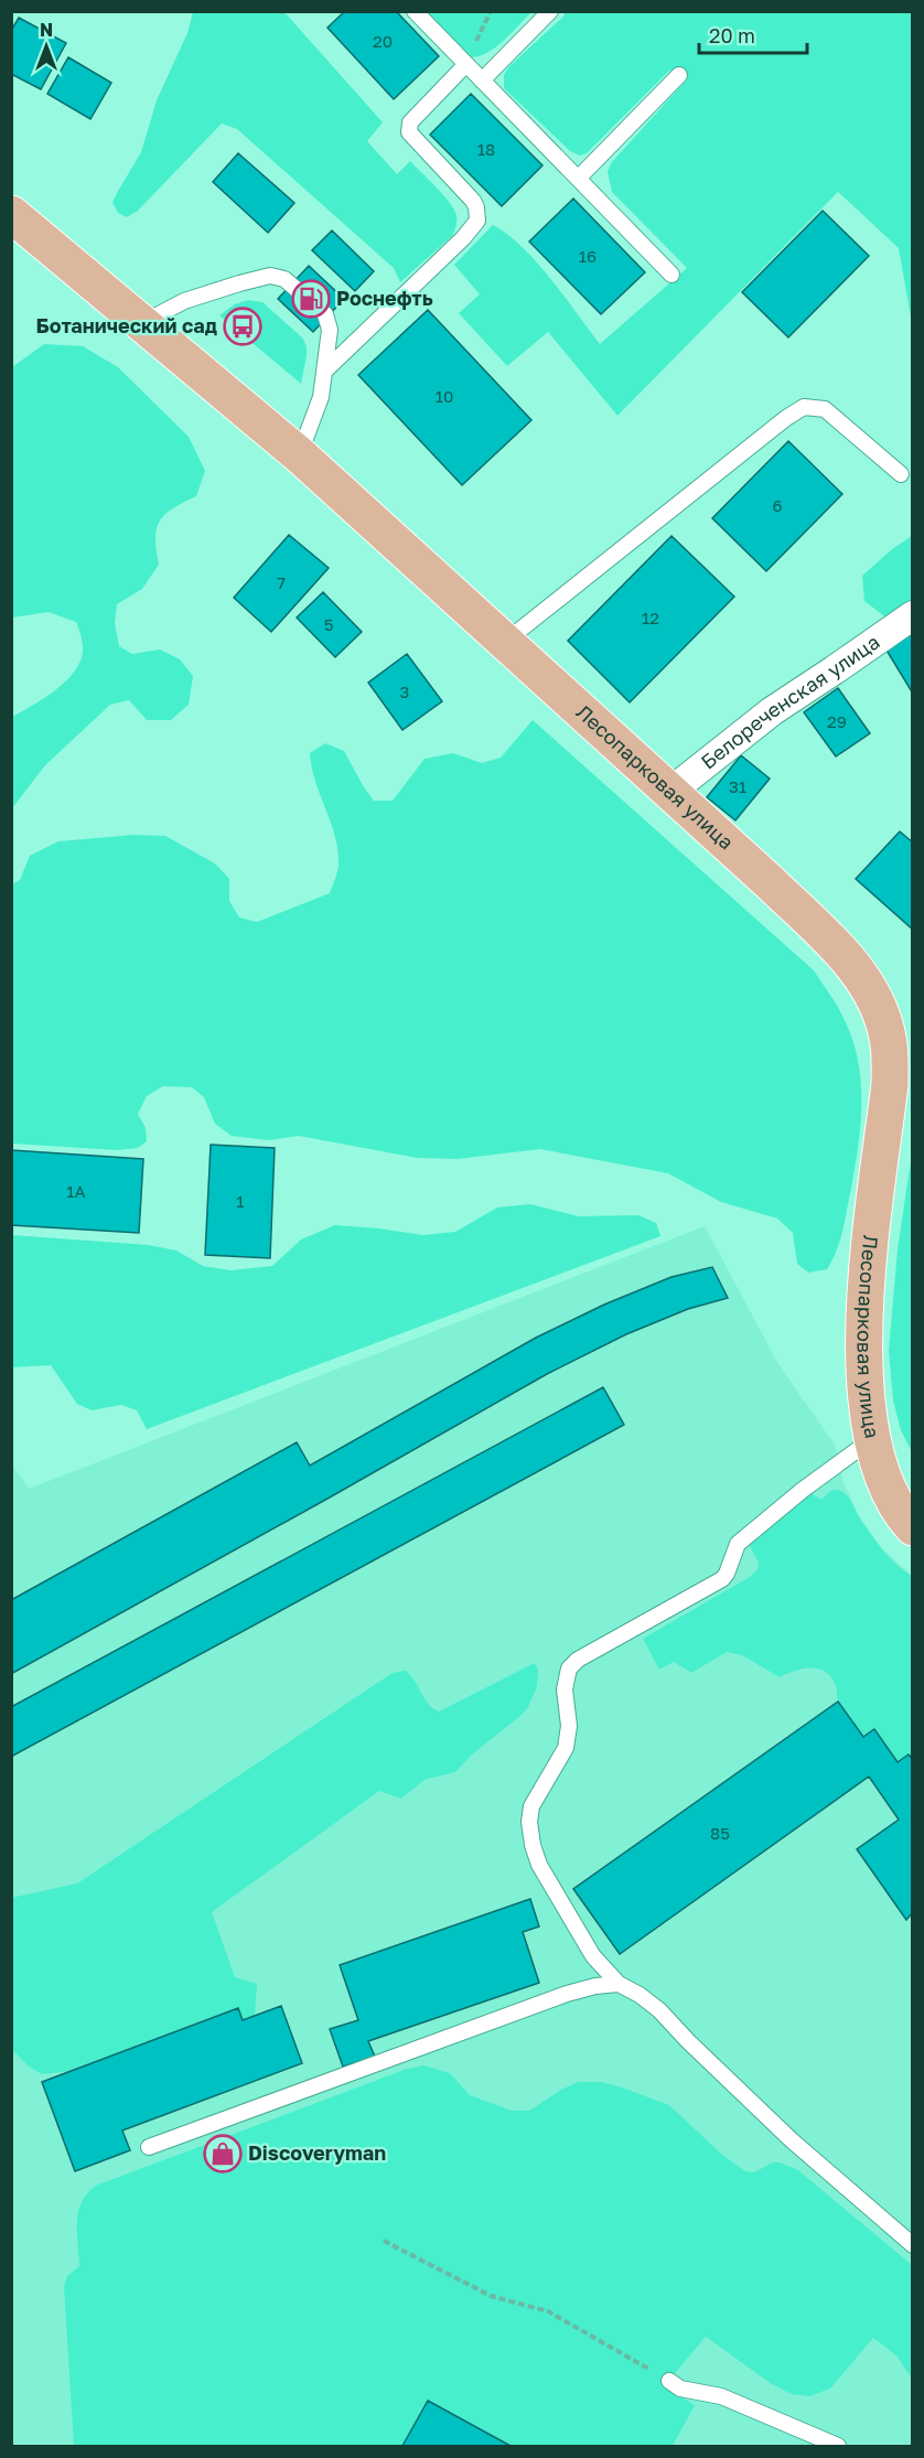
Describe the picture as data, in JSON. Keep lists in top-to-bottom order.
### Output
{
  "streets": {
    "main road": ["Лесопарковая улица"],
    "street": ["Белореченская улица"]
  },
  "crossings": [
    ["Белореченская улица", "Лесопарковая улица"]
  ],
  "places": {
    "fuel station": ["Роснефть"],
    "bus stop": ["Ботанический сад"],
    "shop": ["Discoveryman"]
  },
  "house_numbers": [
    "20",
    "18",
    "16",
    "10",
    "6",
    "7",
    "12",
    "5",
    "3",
    "29",
    "31",
    "1А",
    "1",
    "85"
  ],
  "scale_bar": "20 m",
  "north": "top"
}
